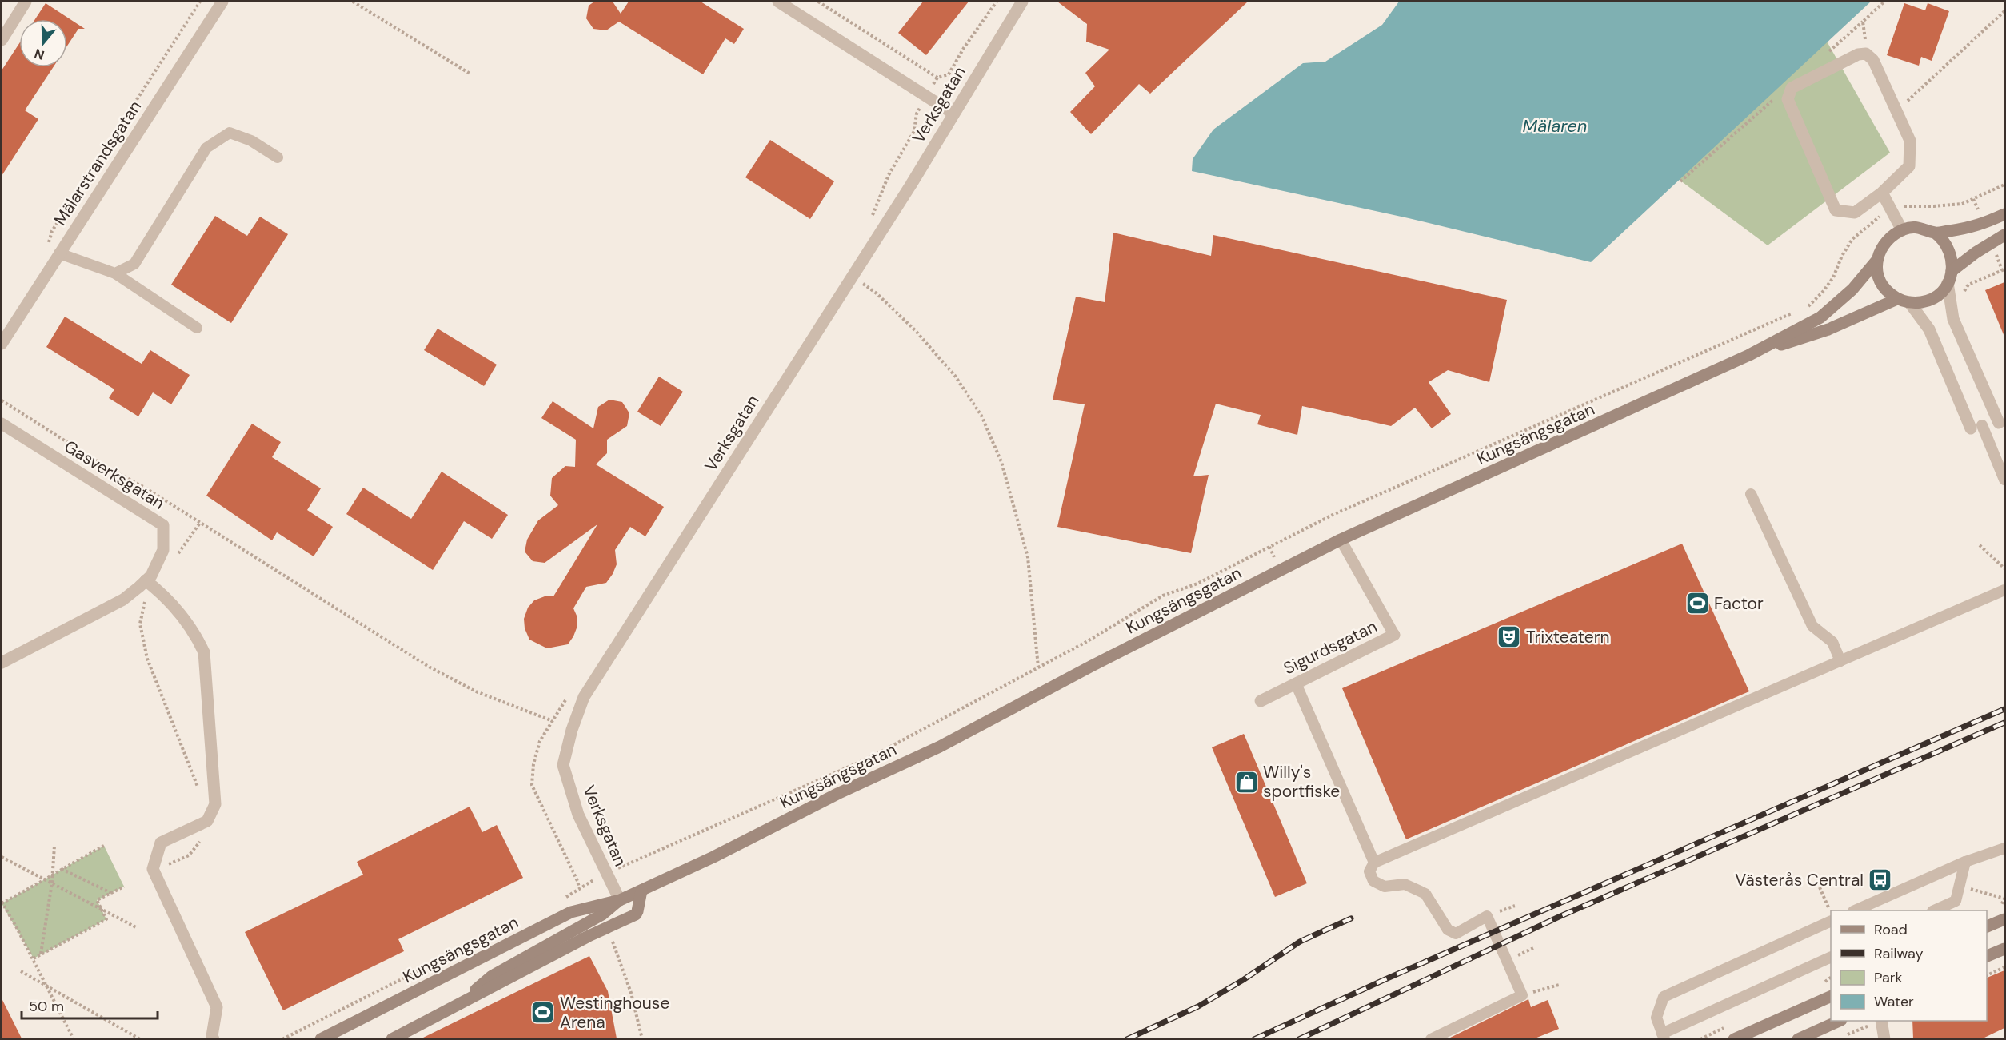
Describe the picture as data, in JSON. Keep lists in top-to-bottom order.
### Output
{
  "streets": {
    "main road": ["Kungsängsgatan"],
    "street": [
      "Verksgatan",
      "Mälarstrandsgatan",
      "Gasverksgatan",
      "Sigurdsgatan"
    ]
  },
  "crossings": [
    ["Verksgatan", "Kungsängsgatan"],
    ["Kungsängsgatan", "Sigurdsgatan"]
  ],
  "water": ["Mälaren"],
  "places": {
    "sports": ["Factor", "Westinghouse Arena"],
    "theatre": ["Trixteatern"],
    "shop": ["Willy's sportfiske"],
    "bus stop": ["Västerås Central"]
  },
  "legend": [
    "Road",
    "Railway",
    "Park",
    "Water"
  ],
  "scale_bar": "50 m",
  "north": "bottom"
}
